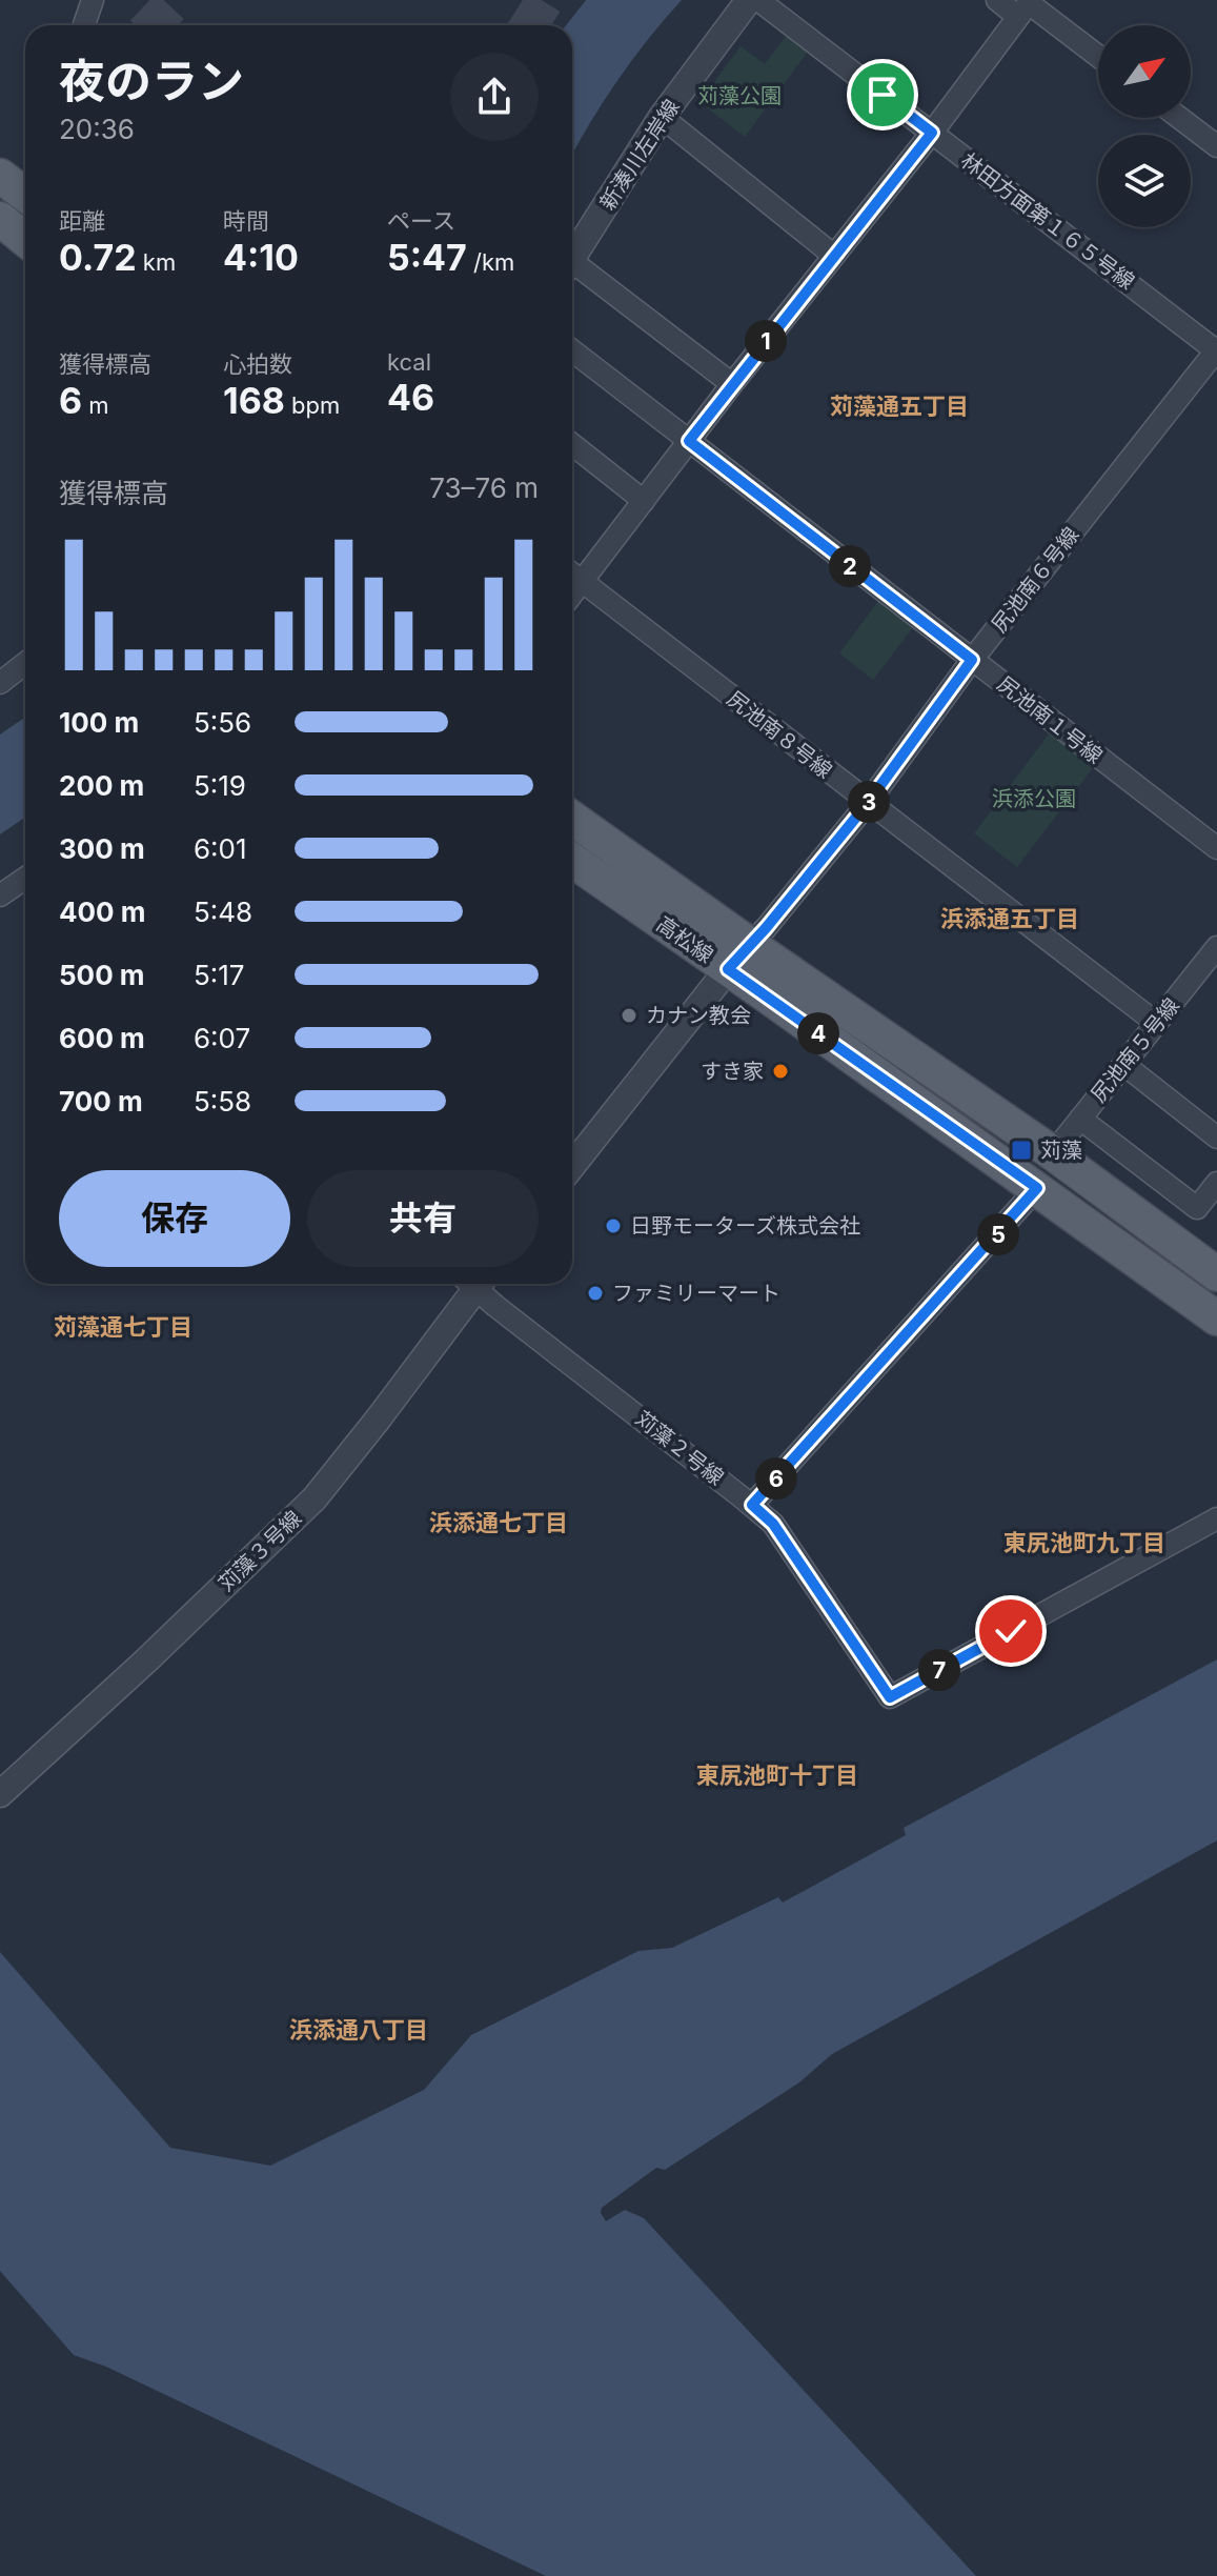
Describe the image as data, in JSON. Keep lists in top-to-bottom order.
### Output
{
  "streets": {
    "main road": ["高松線"],
    "street": [
      "新湊川左岸線",
      "林田方面第１６５号線",
      "尻池南６号線",
      "尻池南１号線",
      "尻池南８号線",
      "尻池南５号線",
      "苅藻２号線",
      "苅藻３号線"
    ]
  },
  "crossings": [
    ["林田方面第１６５号線", "尻池南６号線"],
    ["尻池南６号線", "尻池南１号線"],
    ["尻池南６号線", "尻池南８号線"],
    ["尻池南６号線", "高松線"],
    ["尻池南８号線", "尻池南５号線"],
    ["高松線", "尻池南５号線"]
  ],
  "districts": [
    "苅藻通五丁目",
    "浜添通五丁目",
    "苅藻通七丁目",
    "浜添通七丁目",
    "東尻池町九丁目",
    "東尻池町十丁目",
    "浜添通八丁目"
  ],
  "parks": ["苅藻公園", "浜添公園"],
  "places": {
    "other": [
      "カナン教会",
      "すき家",
      "日野モーターズ株式会社",
      "ファミリーマート"
    ],
    "transit": ["苅藻"]
  },
  "north": "top right",
  "page": {
    "heading": ["夜のラン", "20:36"],
    "stats": [
      ["距離", "0.72 km"],
      ["時間", "4:10"],
      ["ペース", "5:47 /km"],
      ["獲得標高", "6 m"],
      ["心拍数", "168 bpm"],
      ["kcal", "46"]
    ],
    "pins": [
      "1",
      "2",
      "3",
      "4",
      "5",
      "6",
      "7"
    ],
    "chart": ["獲得標高", "73–76 m"],
    "list": [
      {
        "name": "100 m",
        "note": "5:56"
      },
      {
        "name": "200 m",
        "note": "5:19"
      },
      {
        "name": "300 m",
        "note": "6:01"
      },
      {
        "name": "400 m",
        "note": "5:48"
      },
      {
        "name": "500 m",
        "note": "5:17"
      },
      {
        "name": "600 m",
        "note": "6:07"
      },
      {
        "name": "700 m",
        "note": "5:58"
      }
    ],
    "buttons": ["保存", "共有"]
  }
}
